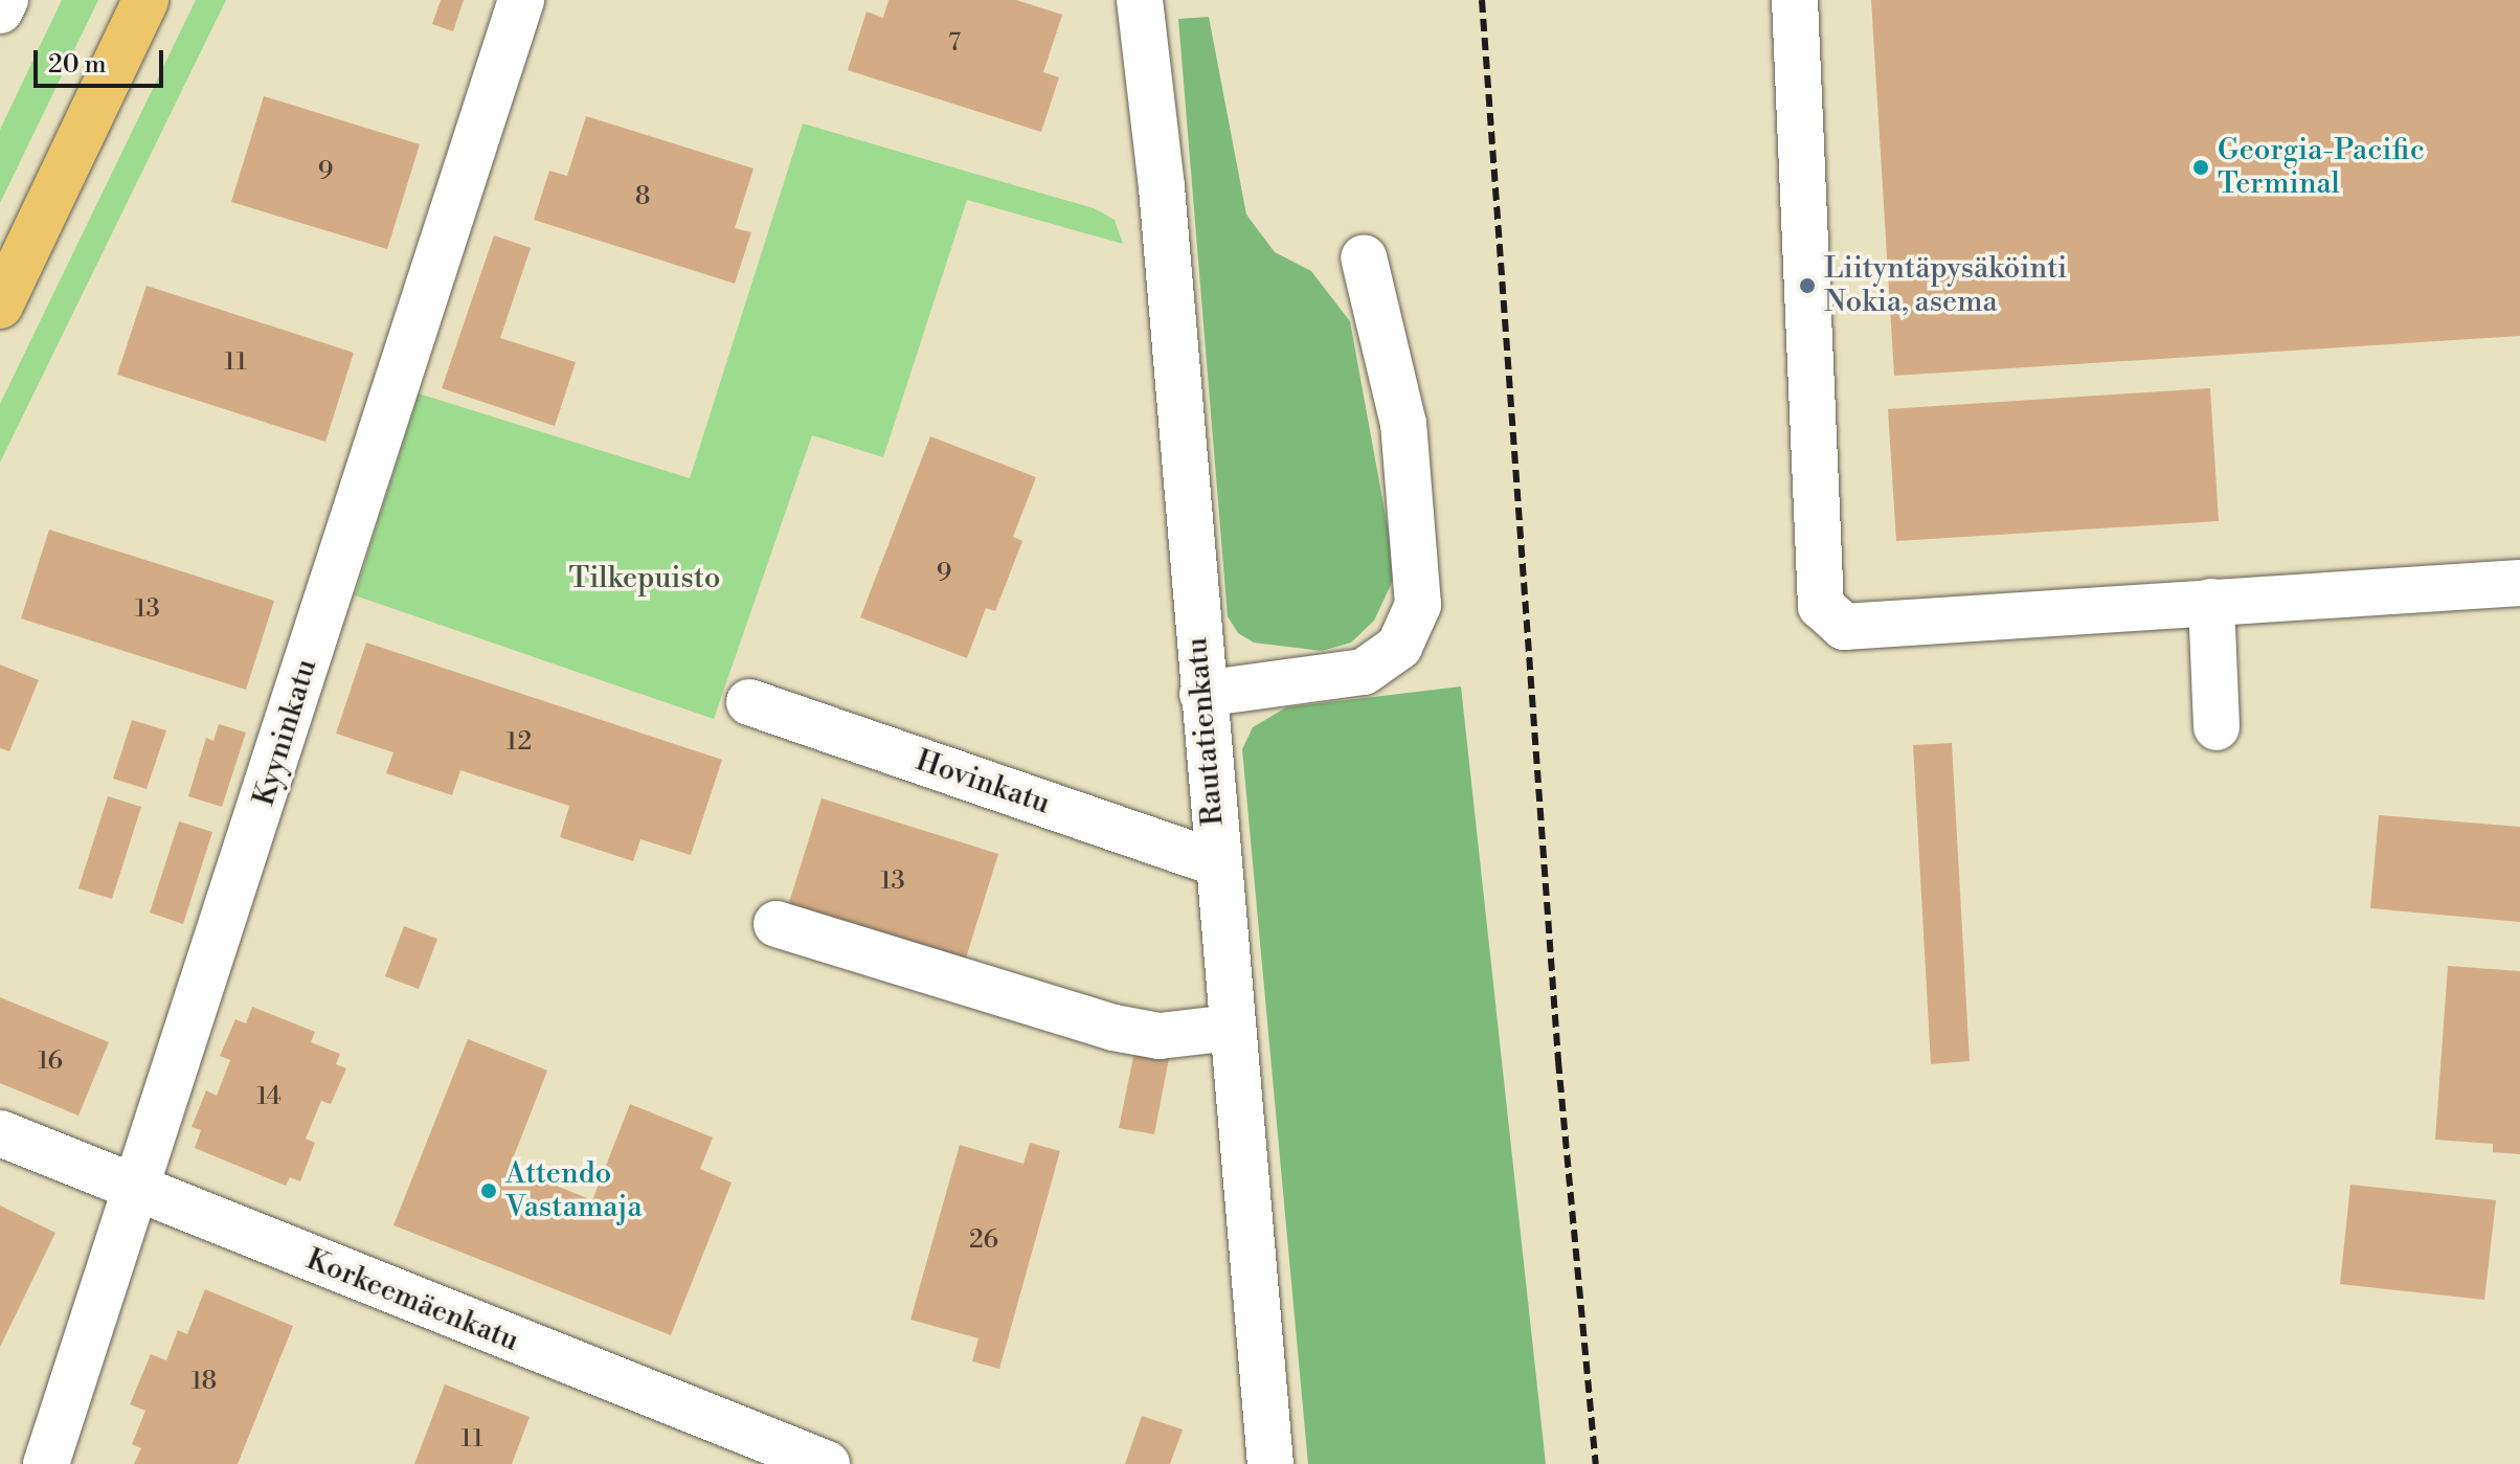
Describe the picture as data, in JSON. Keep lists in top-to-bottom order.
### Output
{
  "streets": {
    "street": [
      "Rautatienkatu",
      "Kyyninkatu",
      "Hovinkatu",
      "Korkeemäenkatu"
    ]
  },
  "crossings": [
    ["Rautatienkatu", "Hovinkatu"],
    ["Kyyninkatu", "Korkeemäenkatu"]
  ],
  "parks": ["Tilkepuisto"],
  "places": ["Georgia-Pacific Terminal", "Liityntäpysäköinti Nokia, asema", "Attendo Vastamaja"],
  "house_numbers": [
    "7",
    "9",
    "8",
    "11",
    "9",
    "13",
    "12",
    "13",
    "16",
    "14",
    "26",
    "18",
    "11"
  ],
  "scale_bar": "20 m"
}
